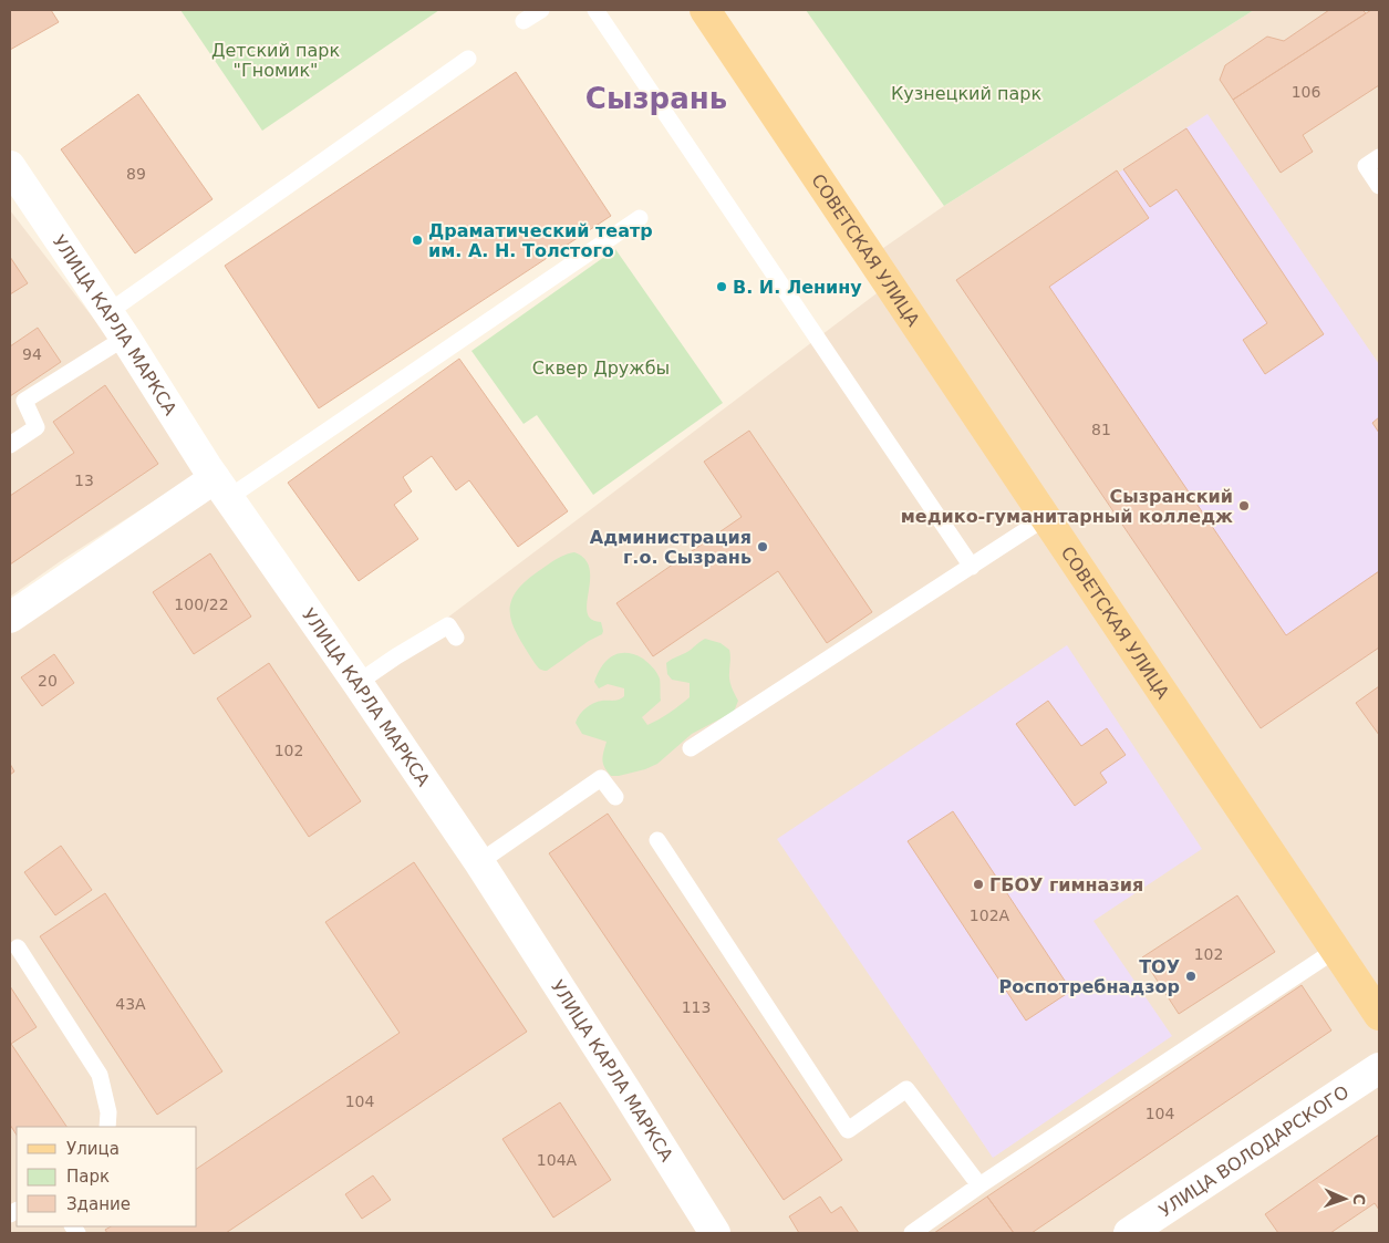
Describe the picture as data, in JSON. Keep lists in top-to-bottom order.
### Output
{
  "streets": {
    "main road": ["СОВЕТСКАЯ УЛИЦА"],
    "street": ["УЛИЦА КАРЛА МАРКСА", "УЛИЦА ВОЛОДАРСКОГО"]
  },
  "districts": ["Сызрань"],
  "parks": ["Детский парк \"Гномик\"", "Кузнецкий парк", "Сквер Дружбы"],
  "places": [
    "Драматический театр им. А. Н. Толстого",
    "В. И. Ленину",
    "Сызранский медико-гуманитарный колледж",
    "Администрация г.о. Сызрань",
    "ГБОУ гимназия",
    "ТОУ Роспотребнадзор"
  ],
  "house_numbers": [
    "106",
    "89",
    "94",
    "81",
    "13",
    "100/22",
    "20",
    "102",
    "102А",
    "102",
    "43А",
    "113",
    "104",
    "104",
    "104А"
  ],
  "legend": ["Улица", "Парк", "Здание"],
  "north": "right"
}
